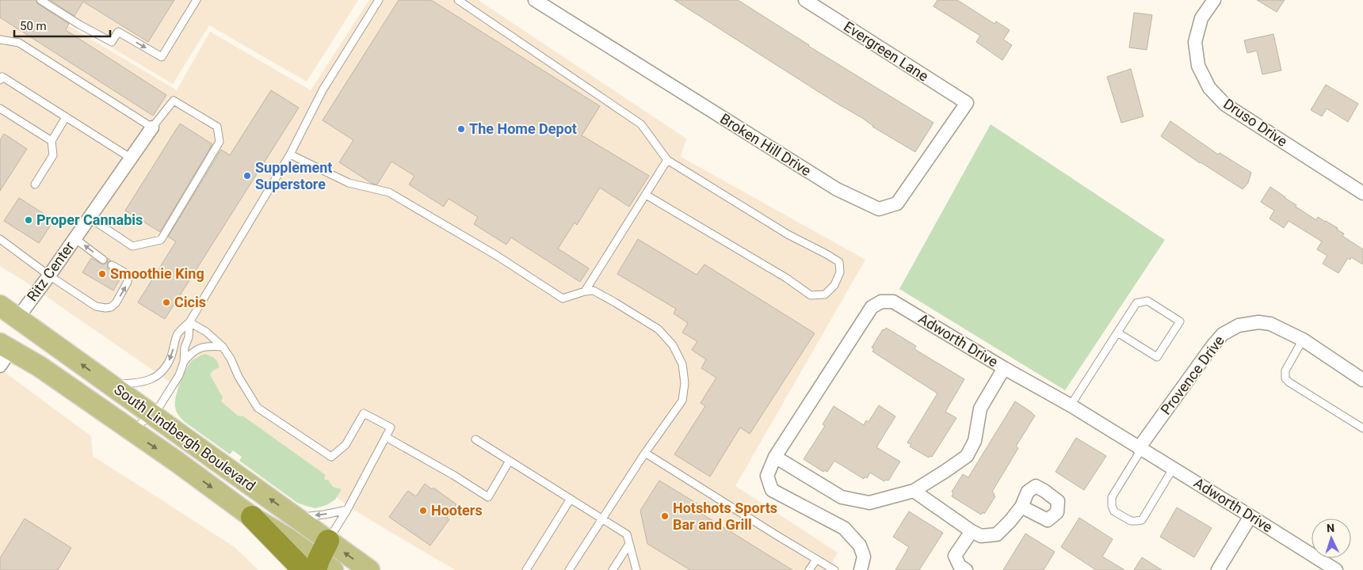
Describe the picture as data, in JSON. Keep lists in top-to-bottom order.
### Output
{
  "streets": {
    "main road": ["South Lindbergh Boulevard"],
    "street": [
      "Evergreen Lane",
      "Druso Drive",
      "Broken Hill Drive",
      "Ritz Center",
      "Adworth Drive",
      "Provence Drive"
    ]
  },
  "crossings": [
    ["Evergreen Lane", "Broken Hill Drive"],
    ["Ritz Center", "South Lindbergh Boulevard"],
    ["Adworth Drive", "Provence Drive"]
  ],
  "places": [
    "The Home Depot",
    "Supplement Superstore",
    "Proper Cannabis",
    "Smoothie King",
    "Cicis",
    "Hooters",
    "Hotshots Sports Bar and Grill"
  ],
  "scale_bar": "50 m",
  "north": "top"
}
